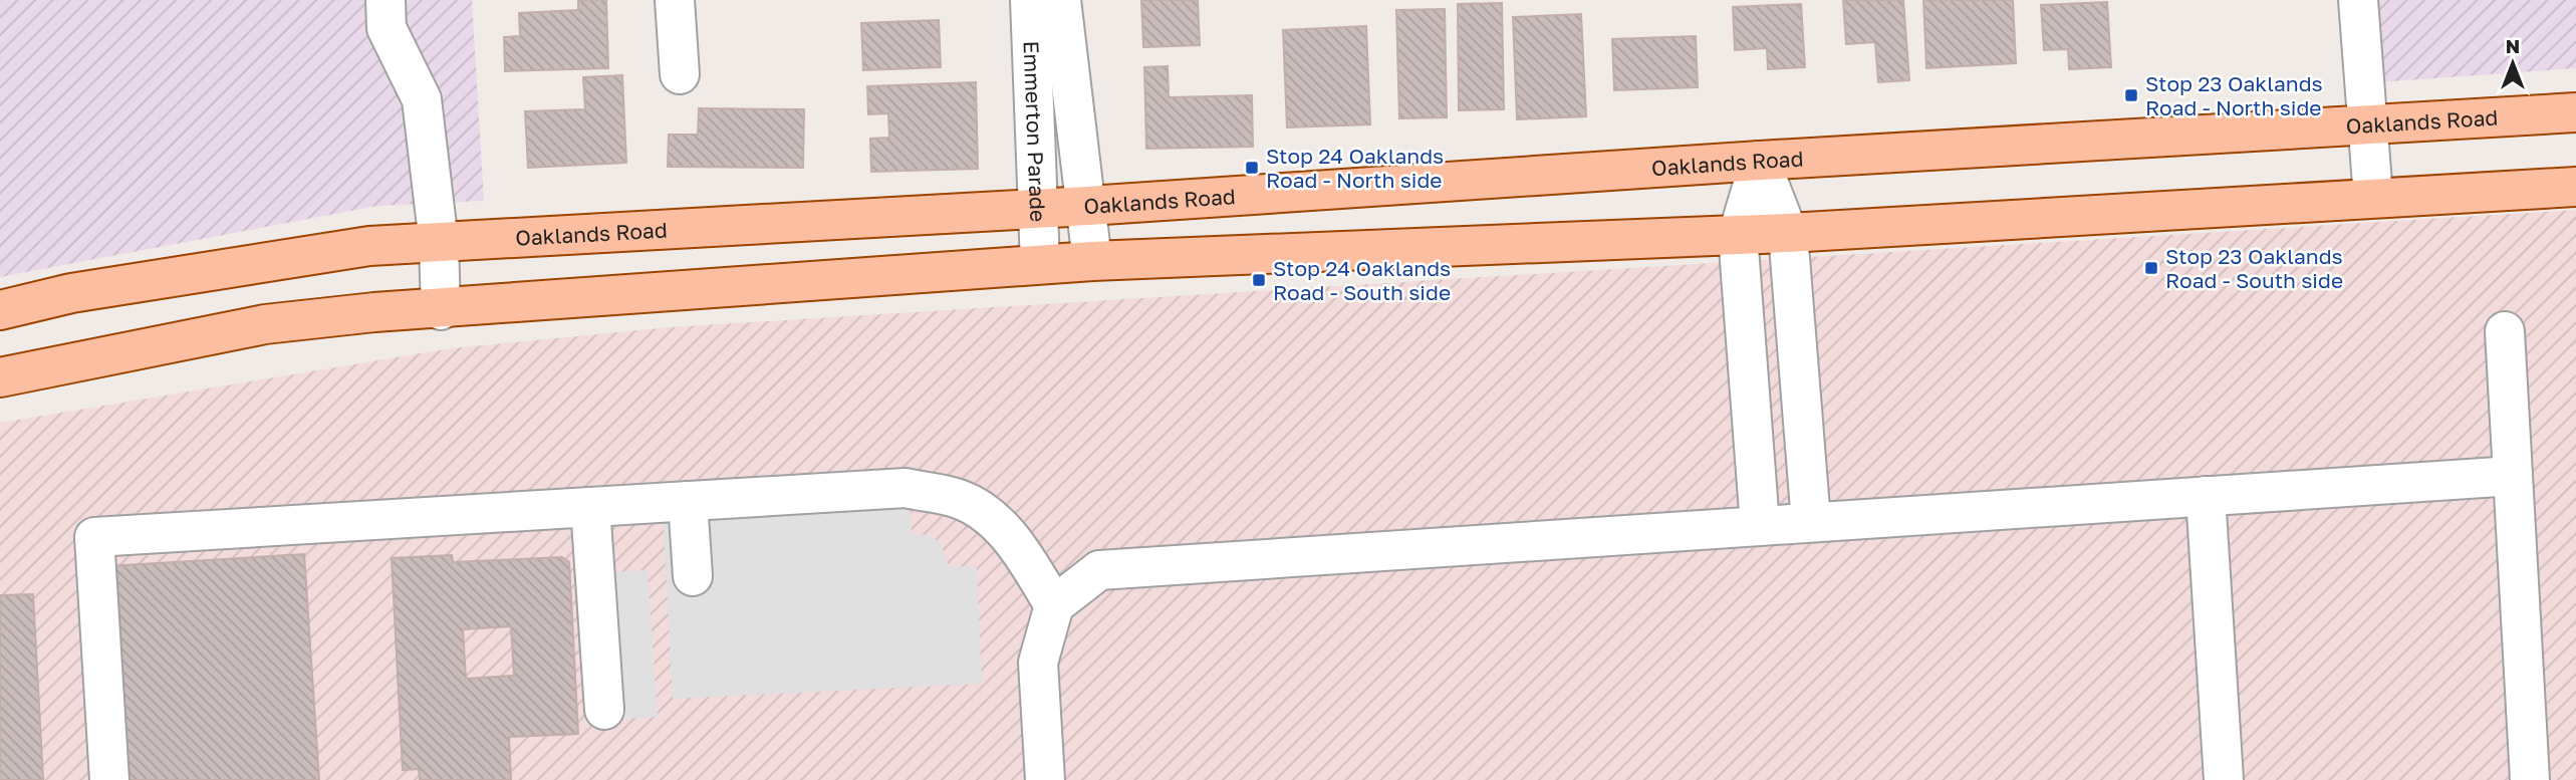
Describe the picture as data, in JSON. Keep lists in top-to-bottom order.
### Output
{
  "streets": {
    "main road": ["Oaklands Road"],
    "street": ["Emmerton Parade"]
  },
  "crossings": [
    ["Oaklands Road", "Emmerton Parade"]
  ],
  "places": {
    "transit": [
      "Stop 23 Oaklands Road - North side",
      "Stop 24 Oaklands Road - North side",
      "Stop 23 Oaklands Road - South side",
      "Stop 24 Oaklands Road - South side"
    ]
  },
  "north": "top"
}
